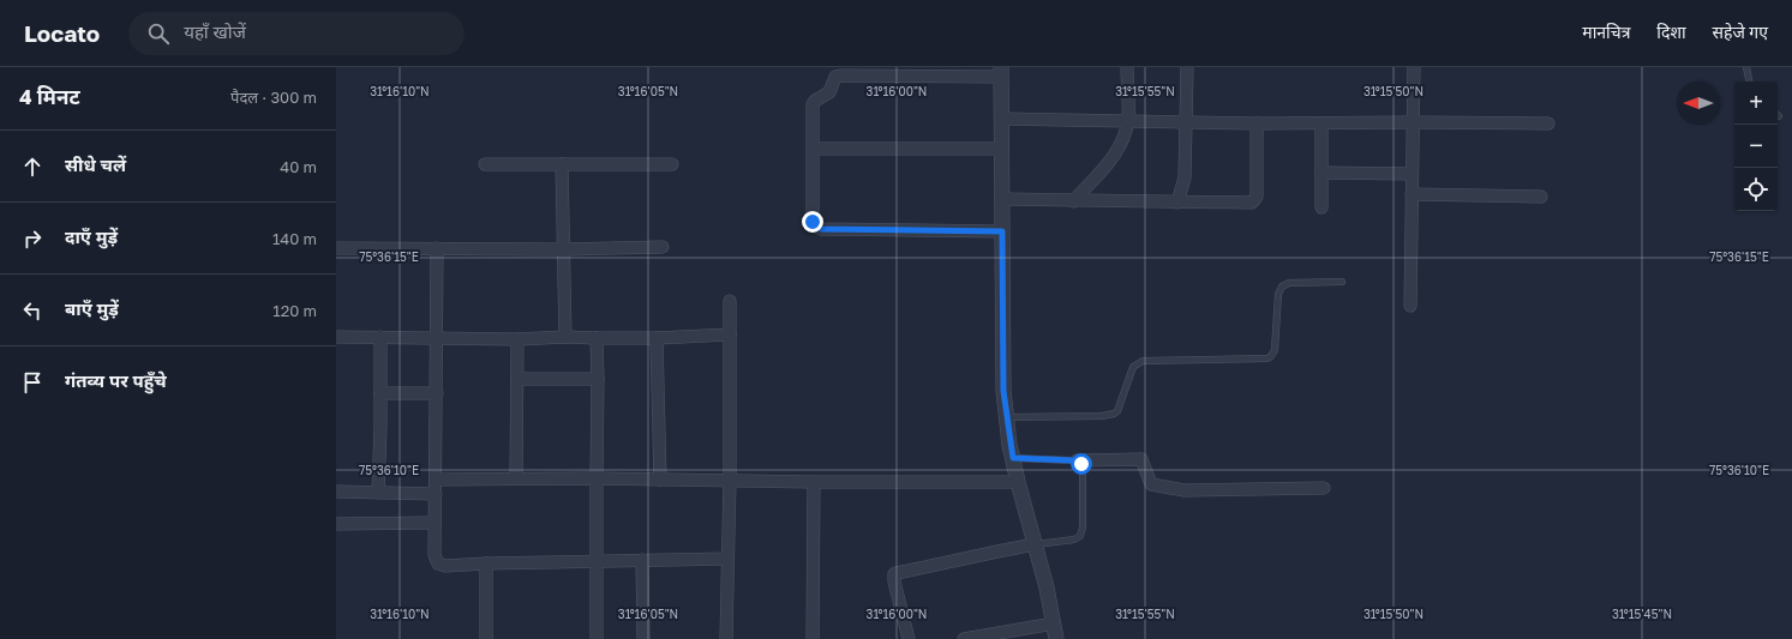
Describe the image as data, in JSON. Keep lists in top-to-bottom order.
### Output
{
  "north": "left",
  "page": {
    "header": "Locato",
    "search": "यहाँ खोजें",
    "nav": ["मानचित्र", "दिशा", "सहेजे गए"],
    "heading": ["4 मिनट", "पैदल · 300 m"],
    "map_buttons": ["+", "−"],
    "list": [
      ["सीधे चलें", "40 m"],
      ["दाएँ मुड़ें", "140 m"],
      ["बाएँ मुड़ें", "120 m"],
      "गंतव्य पर पहुँचे"
    ]
  },
  "coordinates": [
    "31°16'10\"N",
    "31°16'05\"N",
    "31°16'00\"N",
    "31°15'55\"N",
    "31°15'50\"N",
    "75°36'15\"E",
    "75°36'10\"E",
    "31°15'45\"N"
  ]
}
